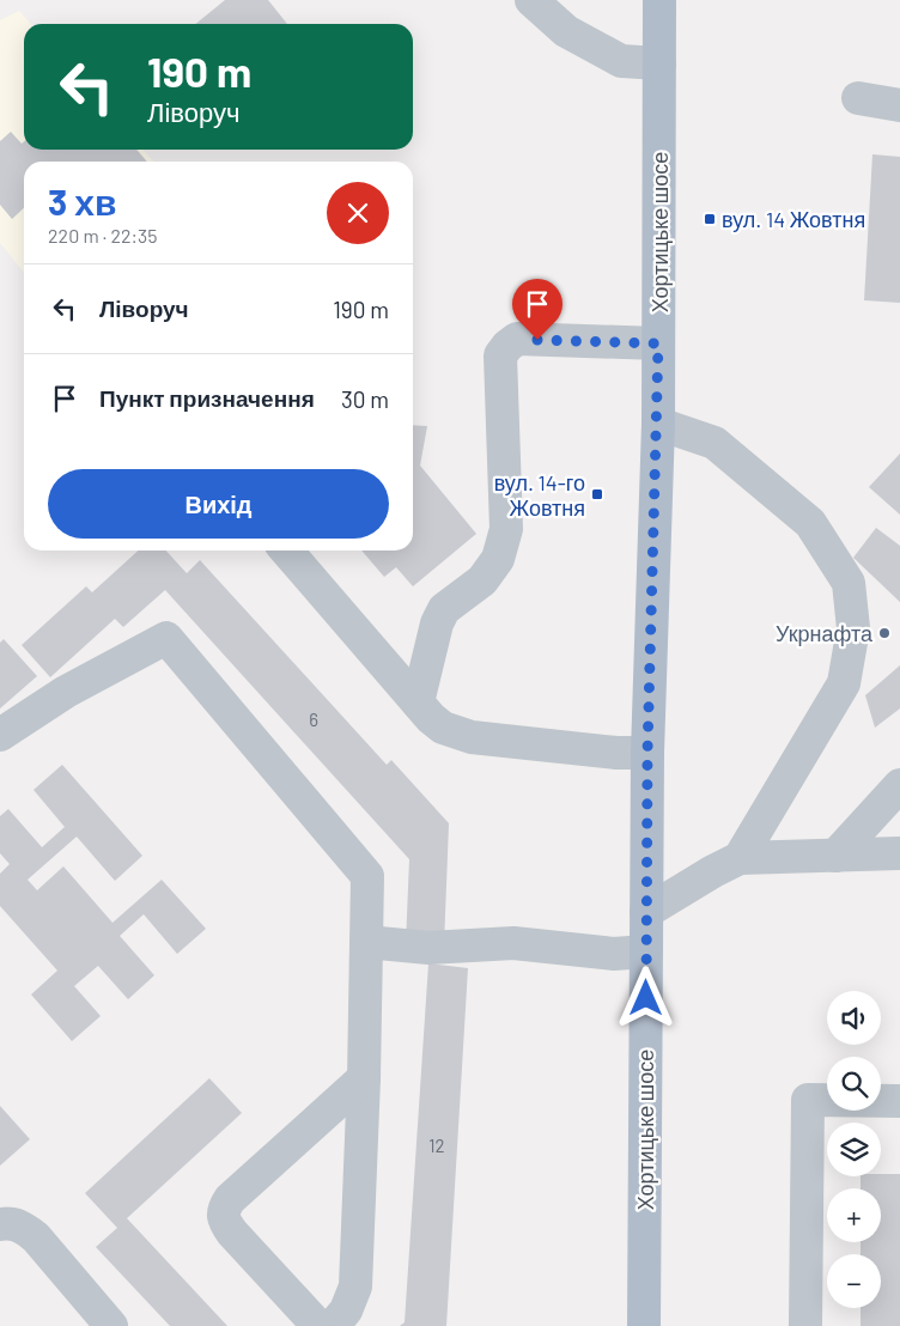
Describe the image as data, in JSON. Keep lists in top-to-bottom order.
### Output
{
  "streets": {
    "main road": ["Хортицьке шосе"]
  },
  "places": {
    "transit": ["вул. 14 Жовтня", "вул. 14-го Жовтня"],
    "other": ["Укрнафта"]
  },
  "house_numbers": ["6", "12"],
  "page": {
    "turn": ["190 m", "Ліворуч"],
    "heading": ["3 хв", "220 m · 22:35"],
    "list": [
      {
        "name": "Ліворуч",
        "value": "190 m"
      },
      {
        "name": "Пункт призначення",
        "value": "30 m"
      }
    ],
    "buttons": "Вихід",
    "map_buttons": ["+", "−"]
  }
}
